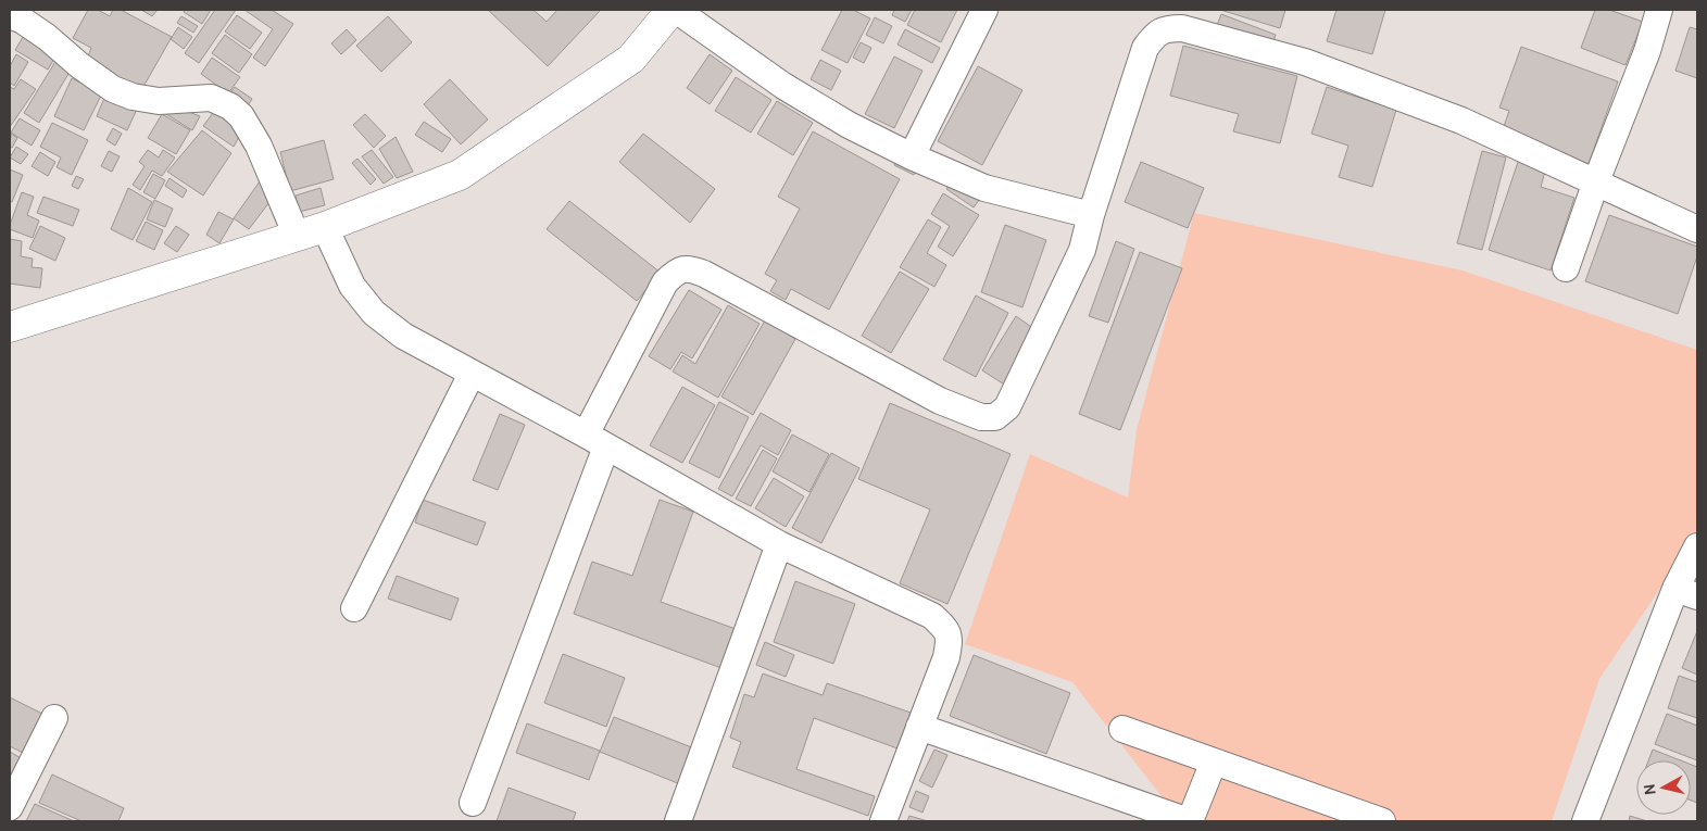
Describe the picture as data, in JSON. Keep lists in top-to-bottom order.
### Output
{
  "north": "left"
}
